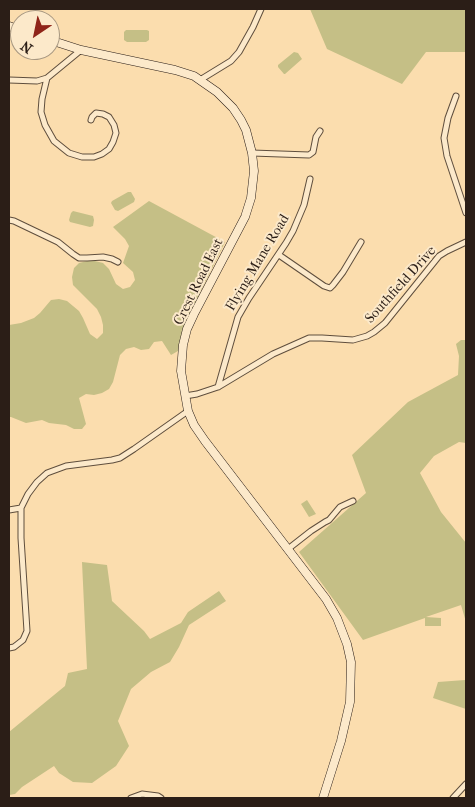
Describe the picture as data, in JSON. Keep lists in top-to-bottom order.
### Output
{
  "streets": {
    "street": ["Flying Mane Road", "Crest Road East", "Southfield Drive"]
  },
  "crossings": [
    ["Flying Mane Road", "Southfield Drive"],
    ["Crest Road East", "Southfield Drive"]
  ],
  "north": "bottom left"
}
